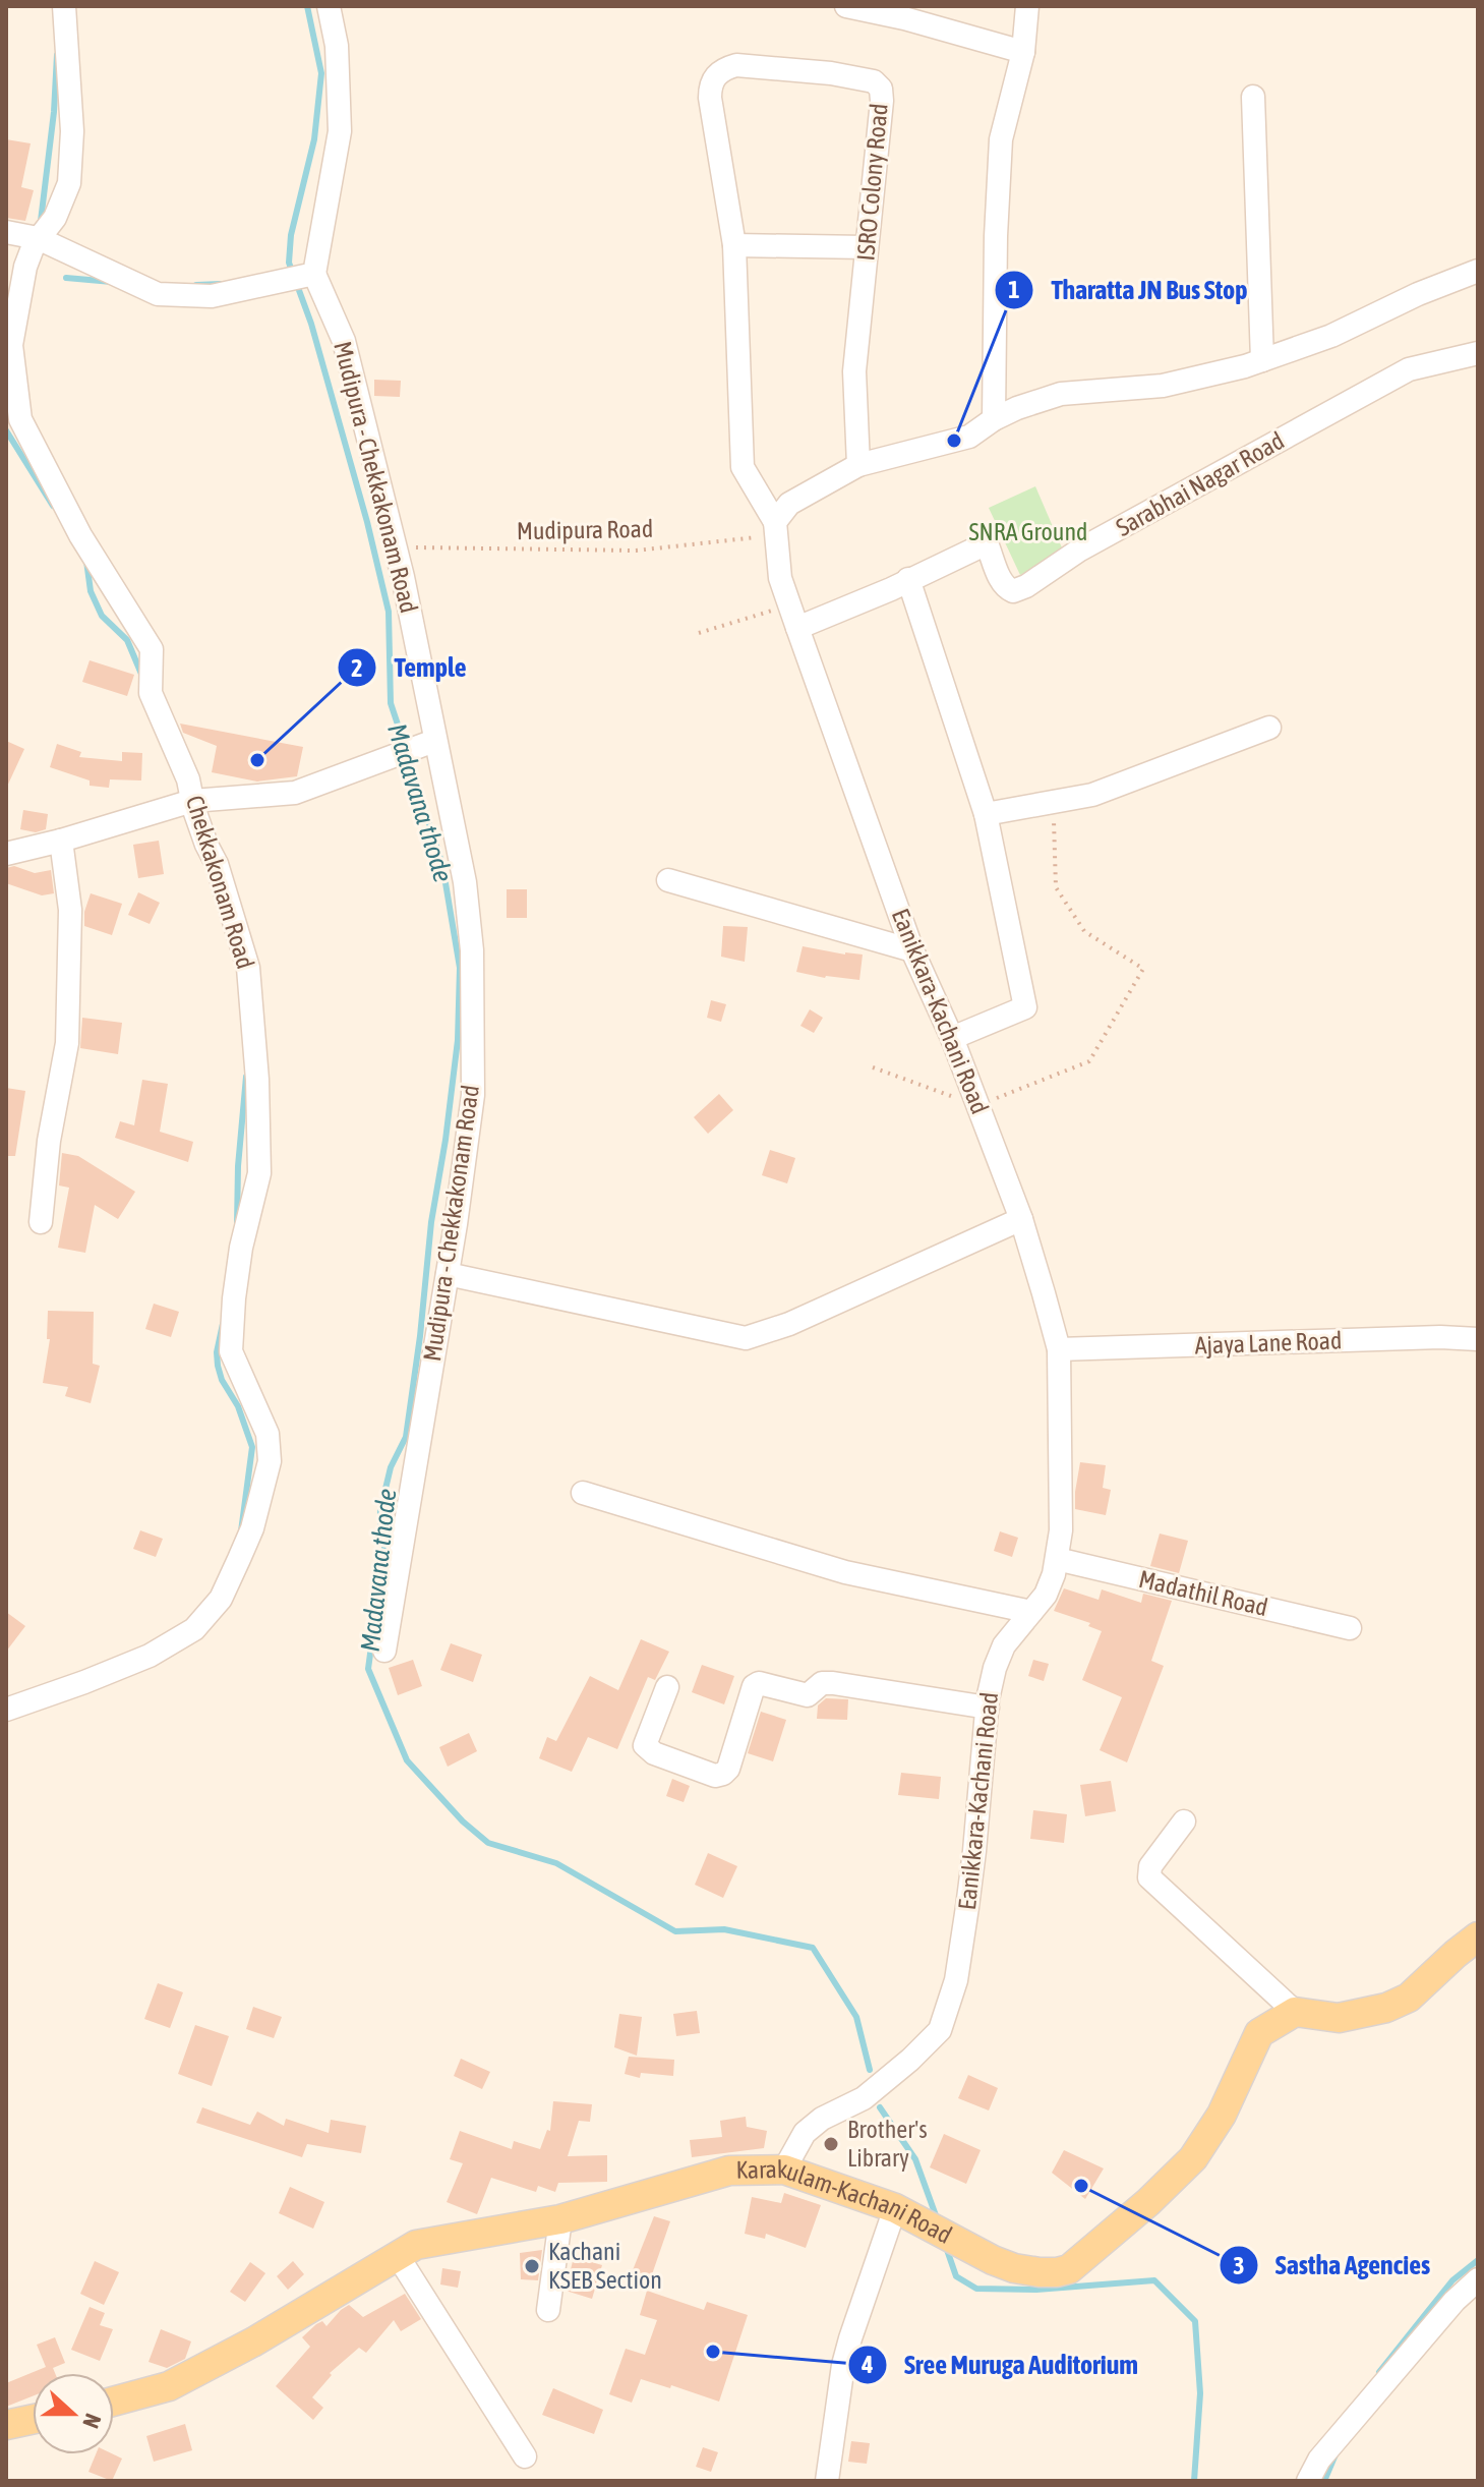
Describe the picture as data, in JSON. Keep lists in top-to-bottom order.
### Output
{
  "streets": {
    "main road": ["Karakulam-Kachani Road"],
    "street": [
      "ISRO Colony Road",
      "Mudipura - Chekkakonam Road",
      "Sarabhai Nagar Road",
      "Chekkakonam Road",
      "Eanikkara-Kachani Road",
      "Ajaya Lane Road",
      "Madathil Road"
    ],
    "path": ["Mudipura Road"]
  },
  "crossings": [
    ["ISRO Colony Road", "Mudipura Road"],
    ["ISRO Colony Road", "Eanikkara-Kachani Road"],
    ["Mudipura - Chekkakonam Road", "Mudipura Road"],
    ["Sarabhai Nagar Road", "Eanikkara-Kachani Road"],
    ["Mudipura Road", "Eanikkara-Kachani Road"],
    ["Eanikkara-Kachani Road", "Ajaya Lane Road"],
    ["Eanikkara-Kachani Road", "Madathil Road"],
    ["Eanikkara-Kachani Road", "Karakulam-Kachani Road"]
  ],
  "water": ["Madavana thode"],
  "parks": ["SNRA Ground"],
  "places": [
    "Tharatta JN Bus Stop",
    "Temple",
    "Brother's Library",
    "Sastha Agencies",
    "Kachani KSEB Section",
    "Sree Muruga Auditorium"
  ],
  "north": "right"
}
